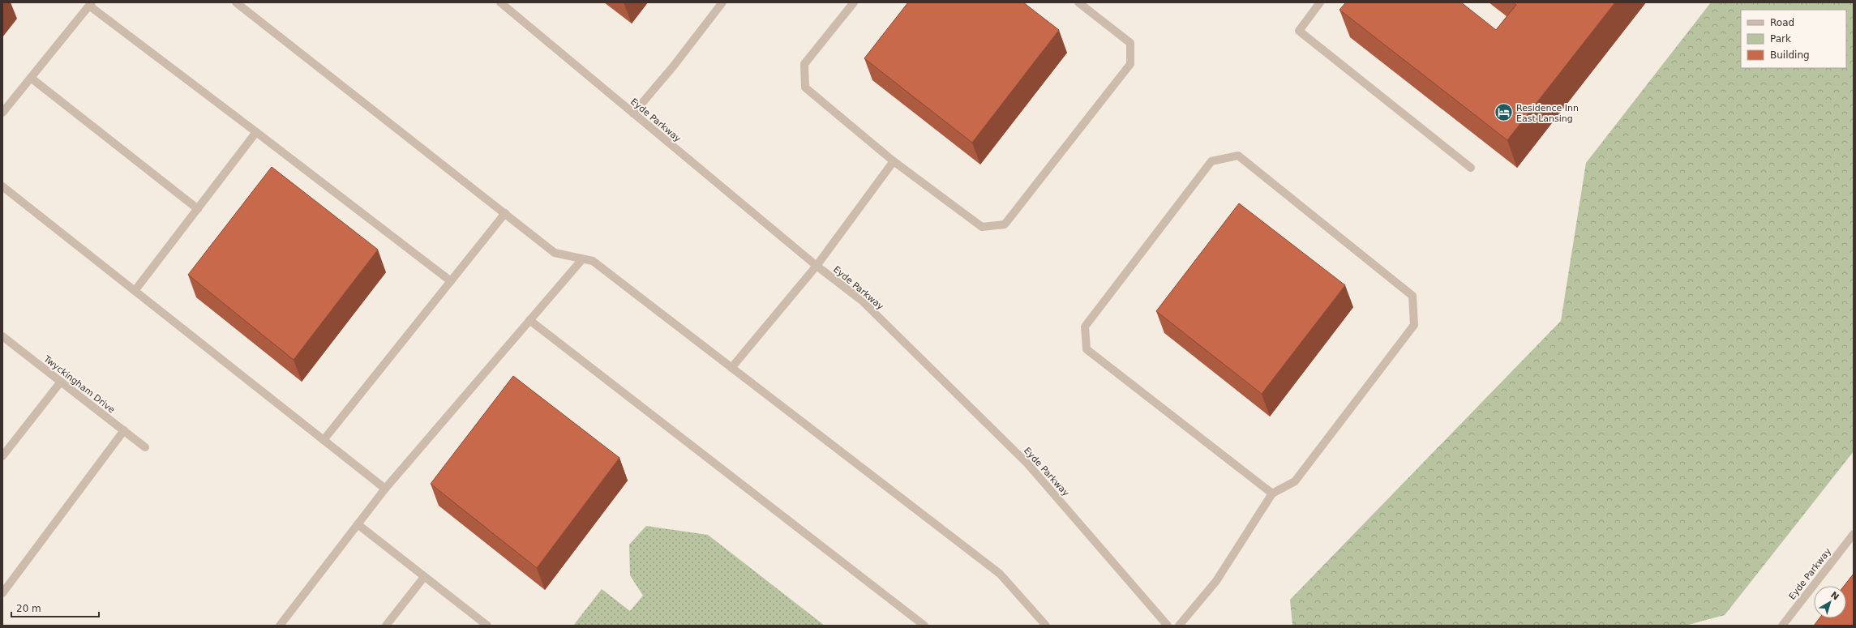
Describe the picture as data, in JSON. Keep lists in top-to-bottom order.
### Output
{
  "streets": {
    "street": ["Eyde Parkway", "Twyckingham Drive"]
  },
  "places": {
    "hotel": ["Residence Inn East Lansing"]
  },
  "legend": ["Road", "Park", "Building"],
  "scale_bar": "20 m",
  "north": "top right"
}
